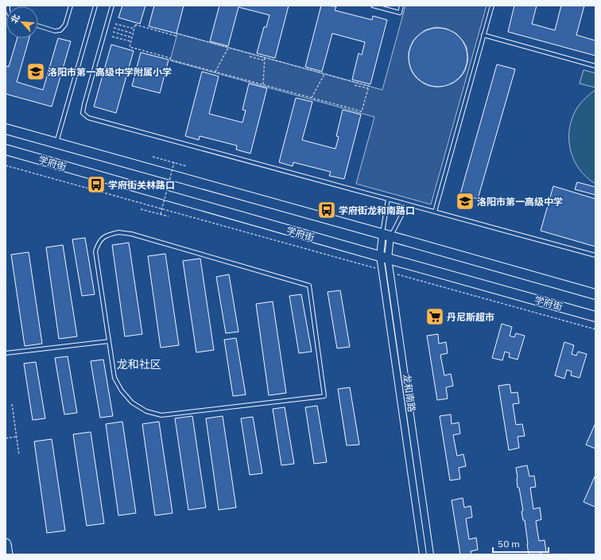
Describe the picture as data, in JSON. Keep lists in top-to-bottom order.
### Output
{
  "streets": {
    "main road": ["学府街"],
    "street": ["龙和南路"]
  },
  "crossings": [
    ["学府街", "龙和南路"]
  ],
  "districts": ["龙和社区"],
  "places": {
    "school or university": ["洛阳市第一高级中学附属小学", "洛阳市第一高级中学"],
    "bus stop": ["学府街关林路口", "学府街龙和南路口"],
    "supermarket": ["丹尼斯超市"]
  },
  "scale_bar": "50 m",
  "north": "top left"
}
